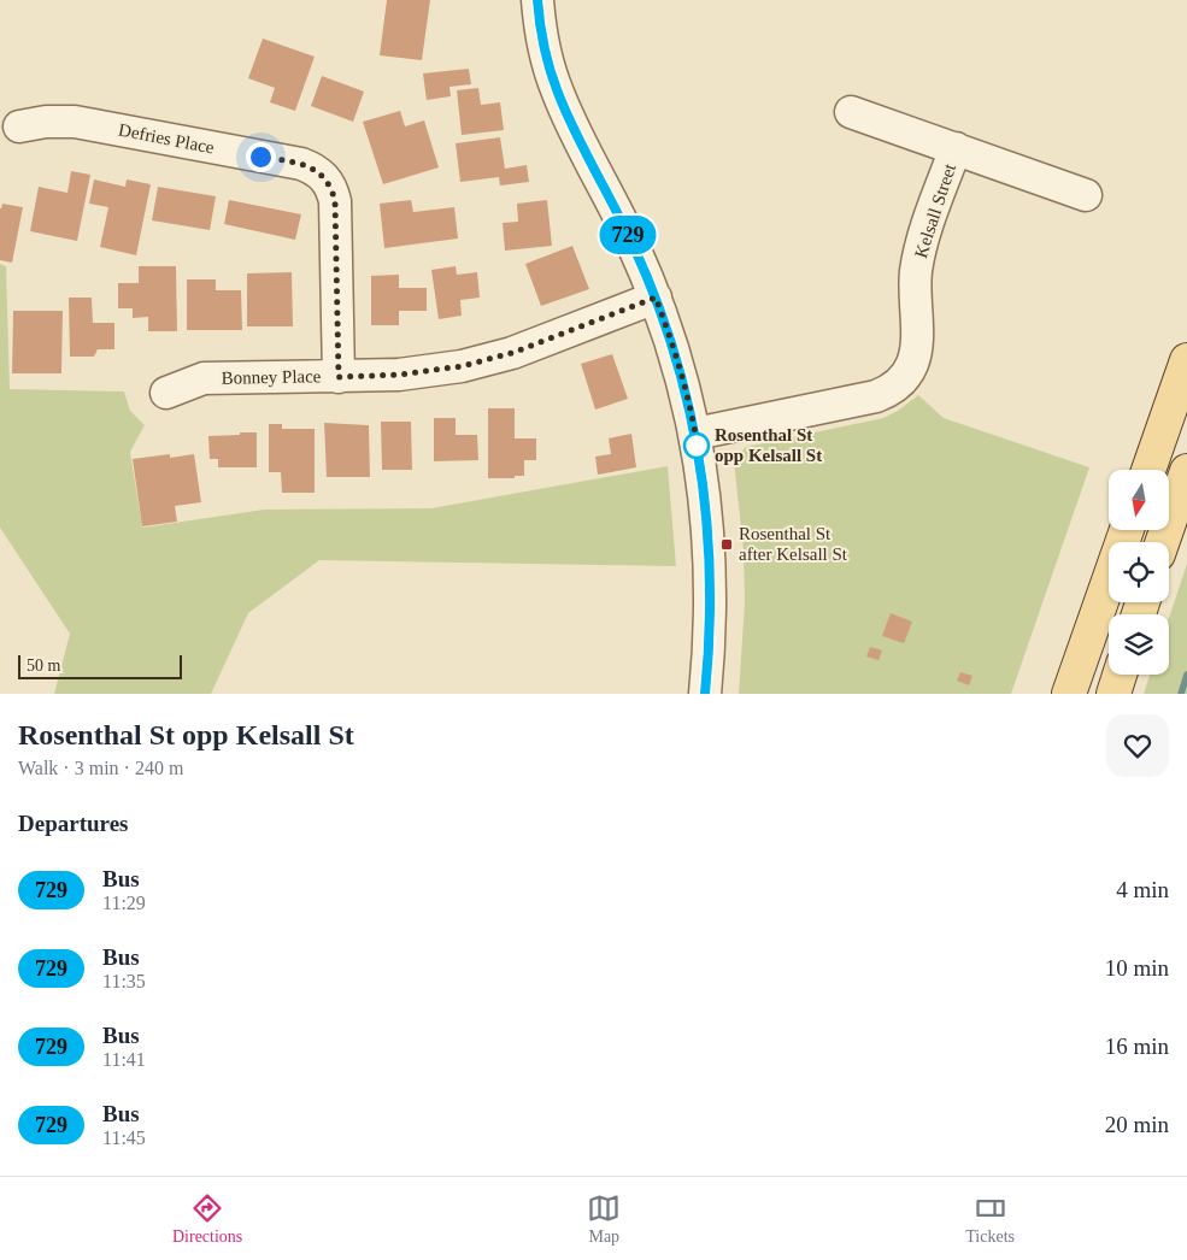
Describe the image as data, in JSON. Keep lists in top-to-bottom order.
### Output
{
  "streets": {
    "street": ["Defries Place", "Kelsall Street", "Bonney Place"]
  },
  "crossings": [
    ["Defries Place", "Bonney Place"]
  ],
  "places": {
    "other": ["Rosenthal St opp Kelsall St"],
    "transit": ["Rosenthal St after Kelsall St"]
  },
  "lines": ["bus line 729"],
  "scale_bar": "50 m",
  "north": "bottom",
  "page": {
    "on_map": "729",
    "scale": "50 m",
    "heading": [
      ["Rosenthal St opp Kelsall St", "Walk · 3 min · 240 m"],
      "Departures"
    ],
    "list": [
      {
        "mark": "729",
        "name": "Bus",
        "note": "11:29",
        "value": "4 min"
      },
      {
        "mark": "729",
        "name": "Bus",
        "note": "11:35",
        "value": "10 min"
      },
      {
        "mark": "729",
        "name": "Bus",
        "note": "11:41",
        "value": "16 min"
      },
      {
        "mark": "729",
        "name": "Bus",
        "note": "11:45",
        "value": "20 min"
      }
    ],
    "tabs": ["Directions", "Map", "Tickets"]
  }
}
